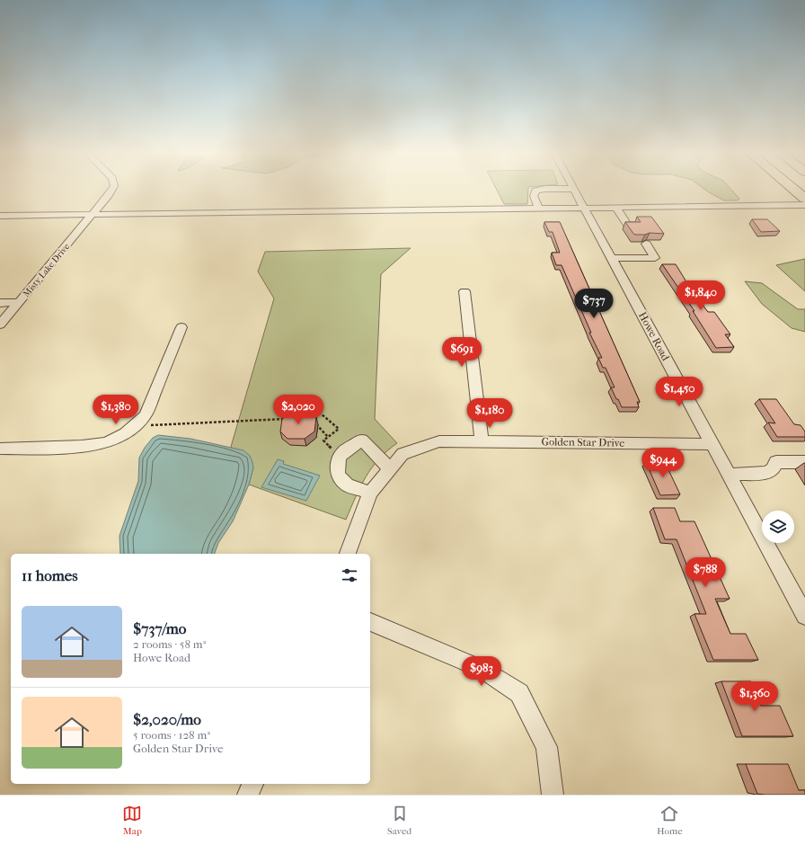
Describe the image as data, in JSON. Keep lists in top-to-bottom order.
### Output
{
  "streets": {
    "street": ["Misty Lake Drive", "Howe Road", "Golden Star Drive"]
  },
  "crossings": [
    ["Howe Road", "Golden Star Drive"]
  ],
  "page": {
    "price": [
      "$1,840",
      "$737",
      "$691",
      "$1,450",
      "$1,380",
      "$2,020",
      "$1,180",
      "$944",
      "$788",
      "$983",
      "$1,360"
    ],
    "heading": "11 homes",
    "list": [
      {
        "name": "$737/mo",
        "note": "2 rooms · 58 m² · Howe Road"
      },
      {
        "name": "$2,020/mo",
        "note": "5 rooms · 128 m² · Golden Star Drive"
      }
    ],
    "tabs": ["Map", "Saved", "Home"]
  }
}
